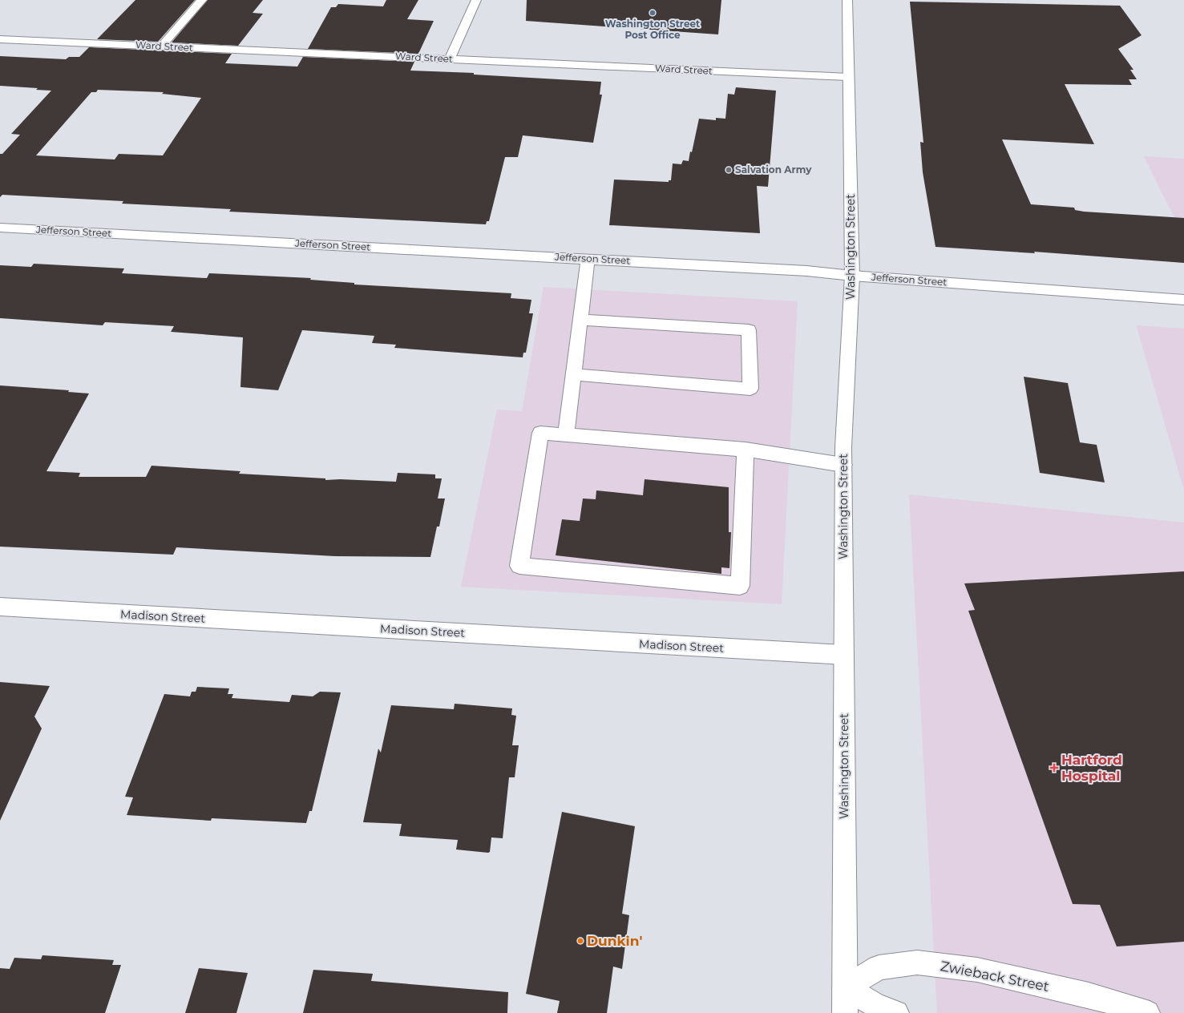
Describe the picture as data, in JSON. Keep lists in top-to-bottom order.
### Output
{
  "streets": {
    "street": [
      "Ward Street",
      "Jefferson Street",
      "Washington Street",
      "Madison Street",
      "Zwieback Street"
    ]
  },
  "crossings": [
    ["Ward Street", "Washington Street"],
    ["Jefferson Street", "Washington Street"],
    ["Washington Street", "Madison Street"],
    ["Washington Street", "Zwieback Street"]
  ],
  "places": {
    "other": ["Washington Street Post Office", "Salvation Army", "Dunkin'"],
    "health": ["Hartford Hospital"]
  }
}
